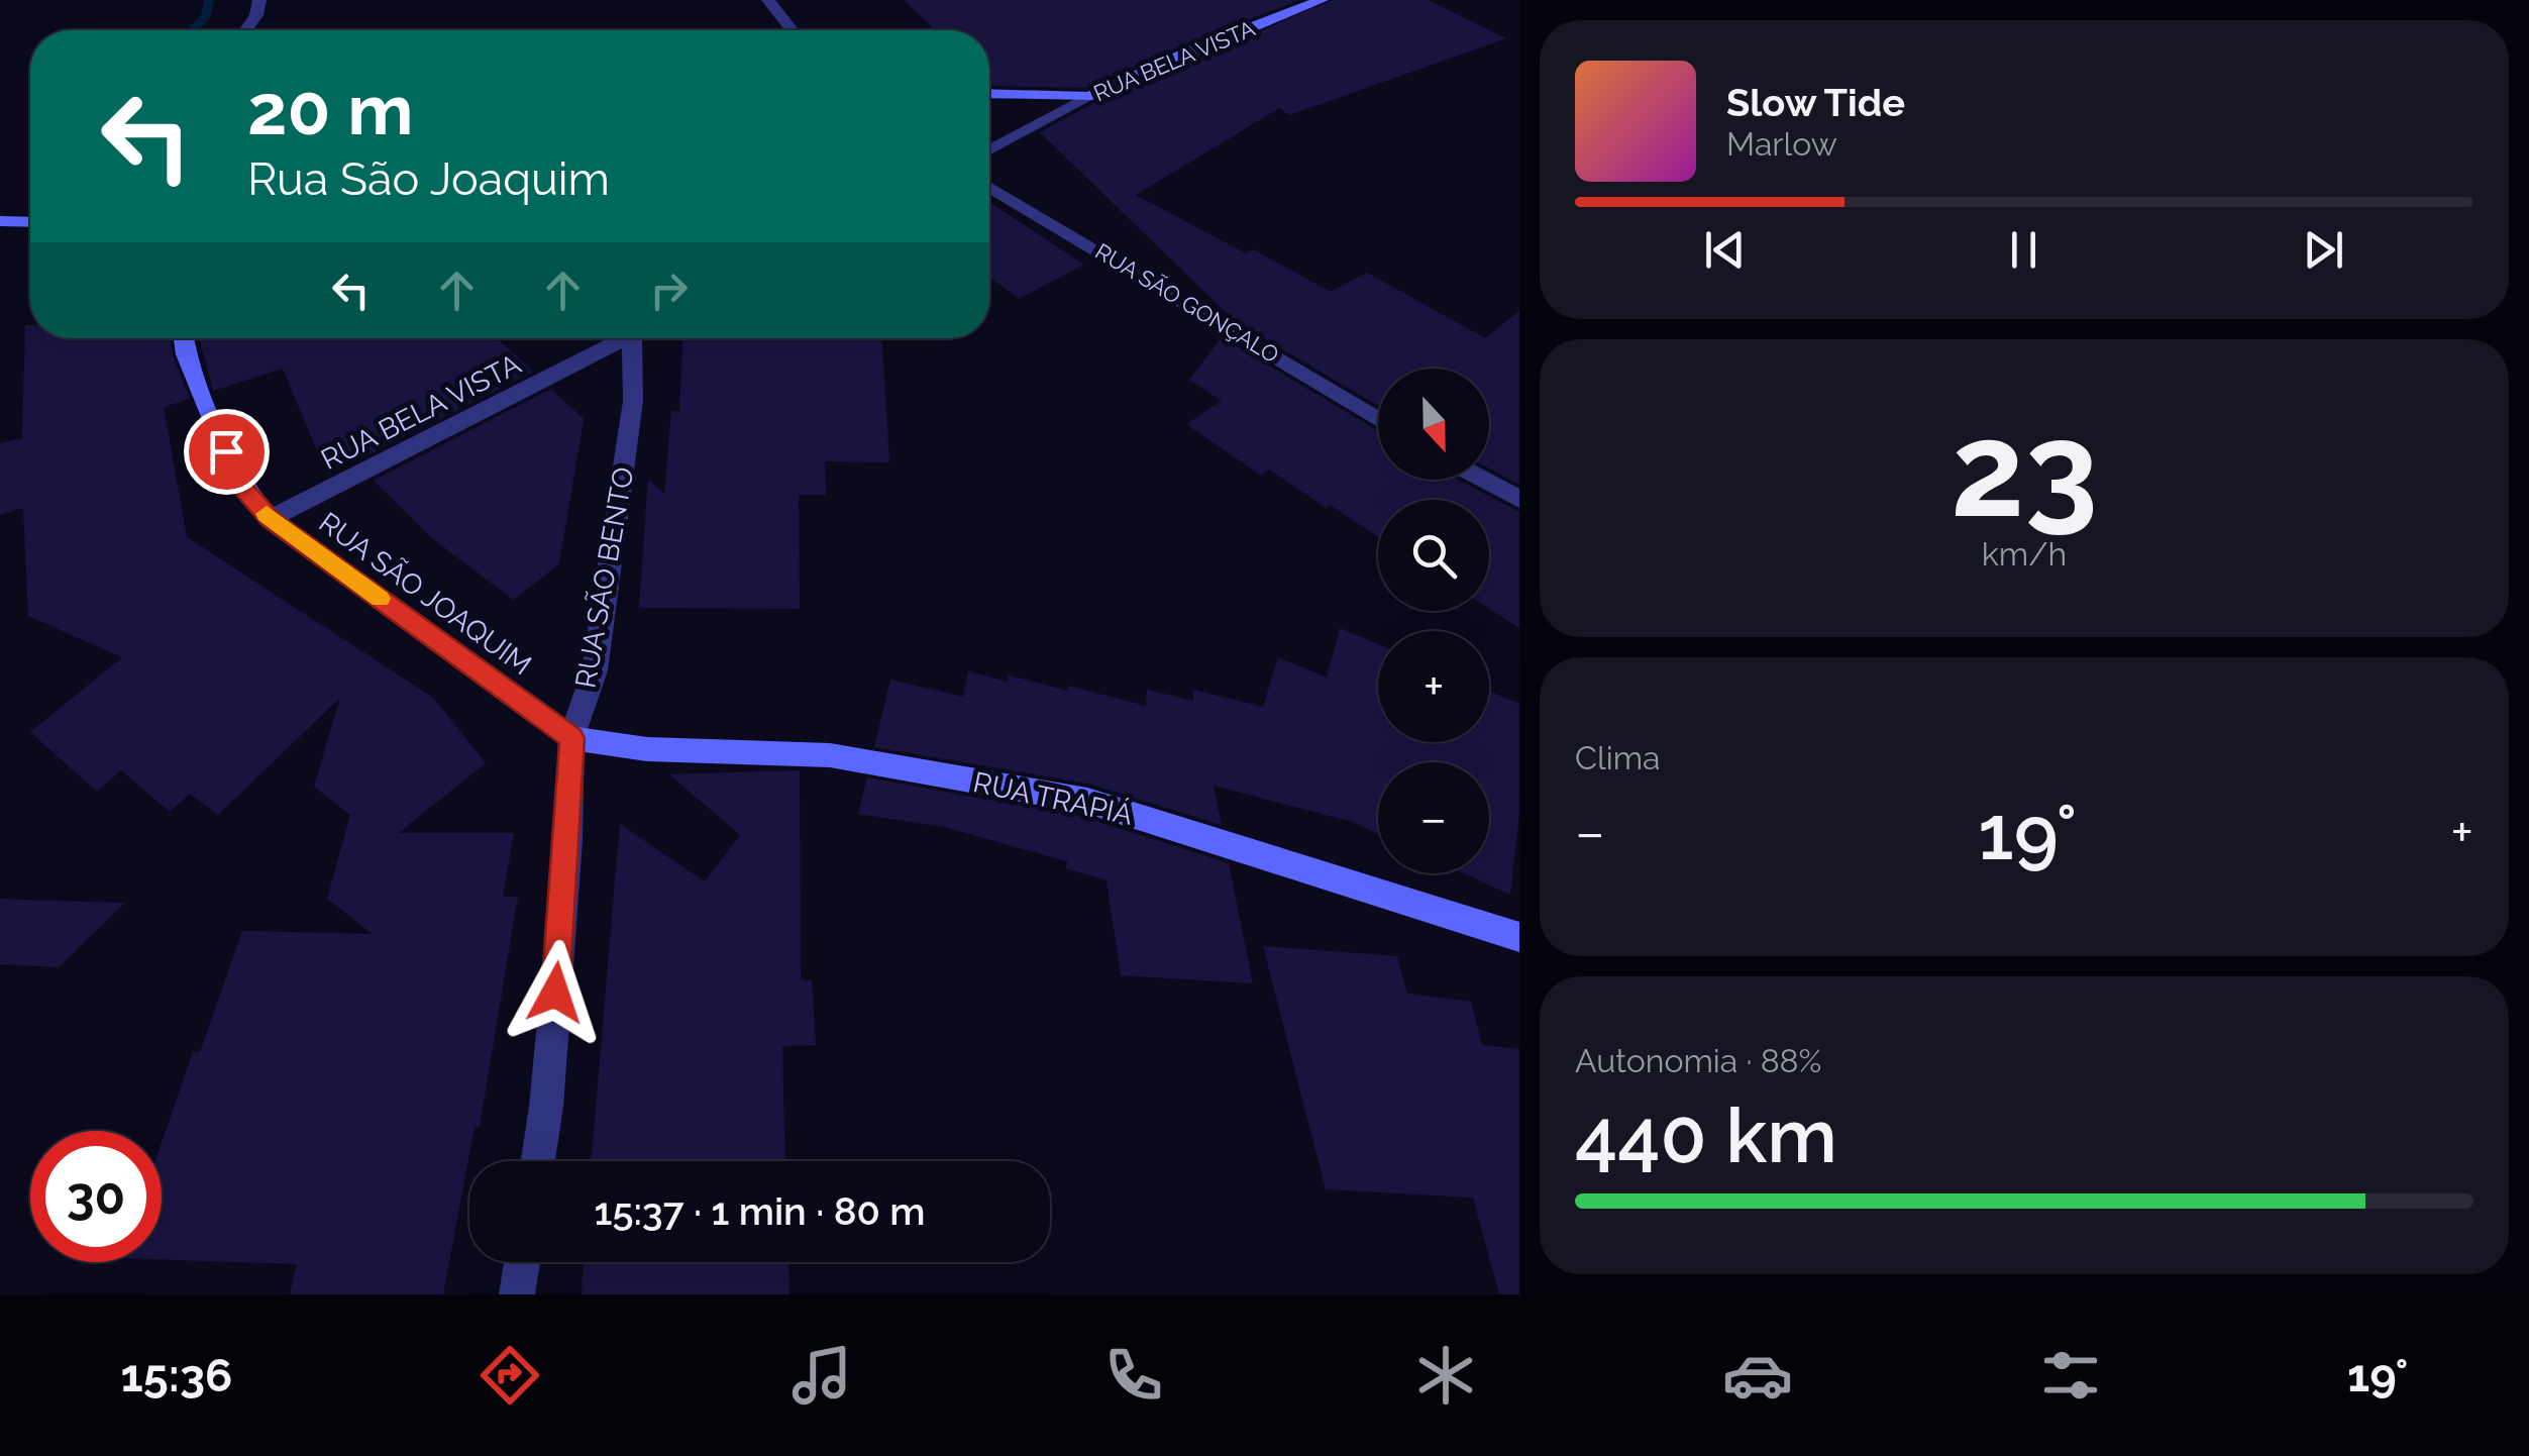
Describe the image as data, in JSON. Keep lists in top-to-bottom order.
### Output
{
  "streets": {
    "street": [
      "RUA BELA VISTA",
      "RUA SÃO GONÇALO",
      "RUA SÃO BENTO",
      "RUA SÃO JOAQUIM",
      "RUA TRAPIÁ"
    ]
  },
  "crossings": [
    ["RUA BELA VISTA", "RUA SÃO JOAQUIM"],
    ["RUA SÃO BENTO", "RUA SÃO JOAQUIM"],
    ["RUA SÃO BENTO", "RUA TRAPIÁ"],
    ["RUA SÃO JOAQUIM", "RUA TRAPIÁ"]
  ],
  "north": "bottom",
  "page": {
    "turn": ["20 m", "Rua São Joaquim"],
    "song": ["Slow Tide", "Marlow"],
    "tile": [
      ["23", "km/h"],
      "Clima",
      ["Autonomia · 88%", "440 km"]
    ],
    "map_buttons": ["+", "−"],
    "heat": ["−", "19°", "+"],
    "limit": "30",
    "trip": "15:37 · 1 min · 80 m",
    "tabs": ["15:36", "19°"]
  }
}
